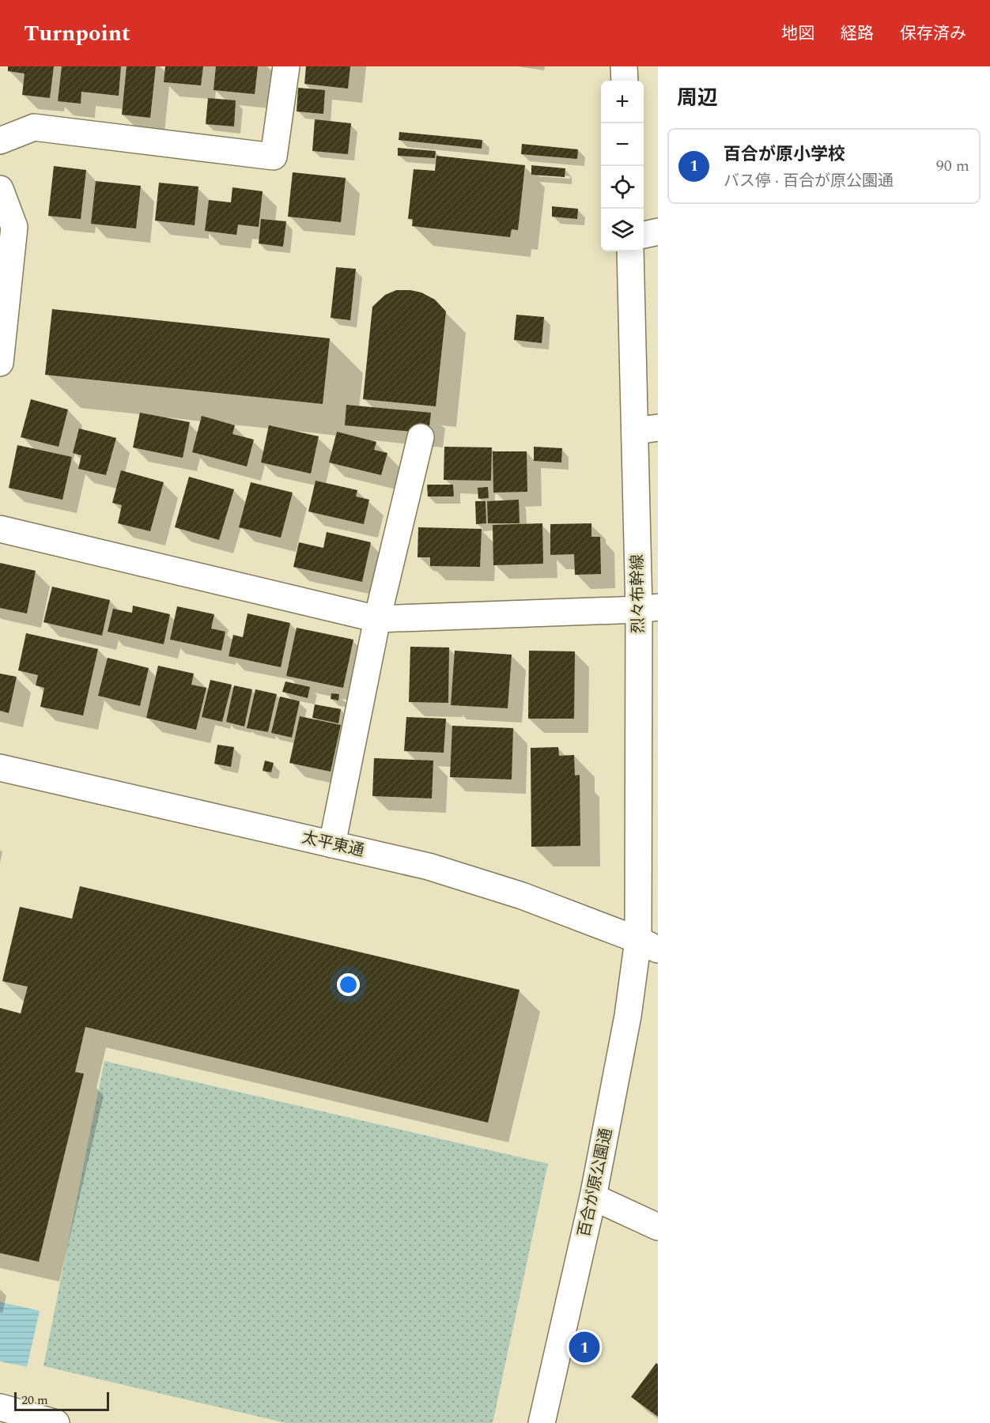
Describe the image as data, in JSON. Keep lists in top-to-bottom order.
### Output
{
  "streets": {
    "street": ["烈々布幹線", "太平東通", "百合が原公園通"]
  },
  "crossings": [
    ["烈々布幹線", "太平東通"],
    ["烈々布幹線", "百合が原公園通"],
    ["太平東通", "百合が原公園通"]
  ],
  "scale_bar": "20 m",
  "page": {
    "header": "Turnpoint",
    "nav": ["地図", "経路", "保存済み"],
    "heading": "周辺",
    "map_buttons": ["+", "−"],
    "list": [
      {
        "mark": "1",
        "name": "百合が原小学校",
        "note": "バス停 · 百合が原公園通",
        "value": "90 m"
      }
    ],
    "pins": "1",
    "scale": "20 m"
  }
}
